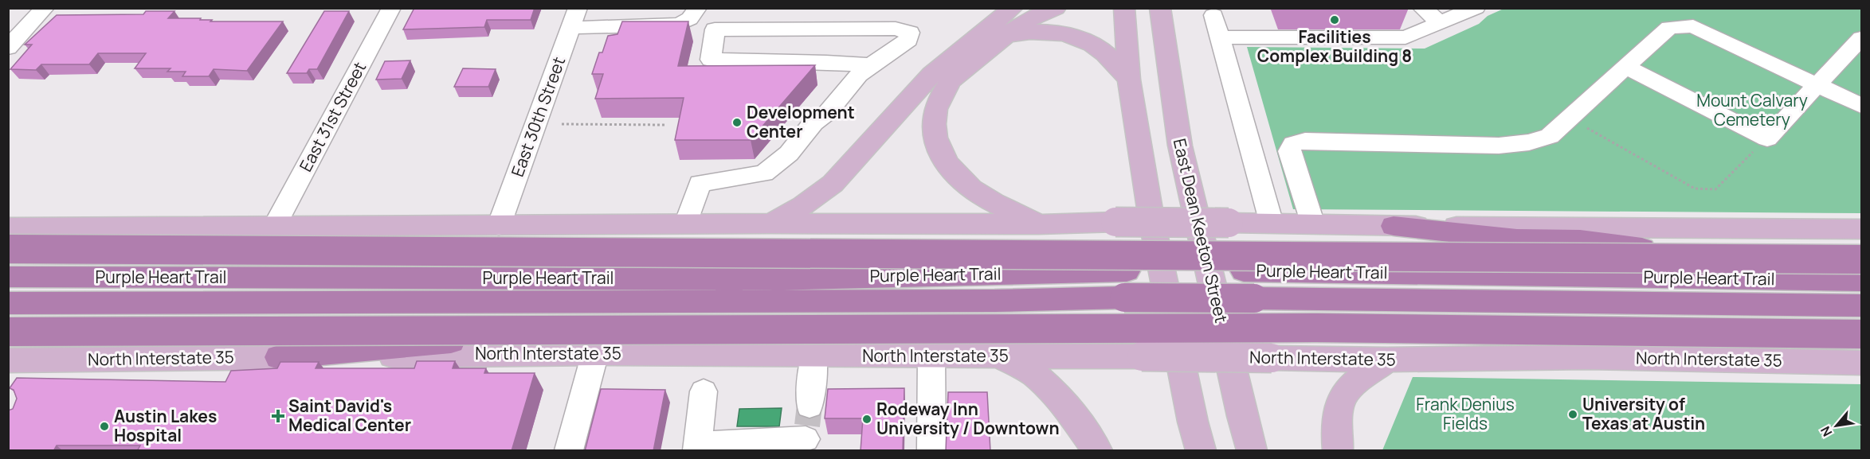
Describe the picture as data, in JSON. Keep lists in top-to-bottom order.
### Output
{
  "streets": {
    "highway": ["Purple Heart Trail"],
    "main road": ["East Dean Keeton Street", "North Interstate 35"],
    "street": ["East 31st Street", "East 30th Street"]
  },
  "parks": ["Mount Calvary Cemetery", "Frank Denius Fields"],
  "places": {
    "other": [
      "Facilities Complex Building 8",
      "Development Center",
      "University of Texas at Austin",
      "Rodeway Inn University / Downtown",
      "Austin Lakes Hospital"
    ],
    "health": ["Saint David's Medical Center"]
  },
  "north": "bottom left"
}
